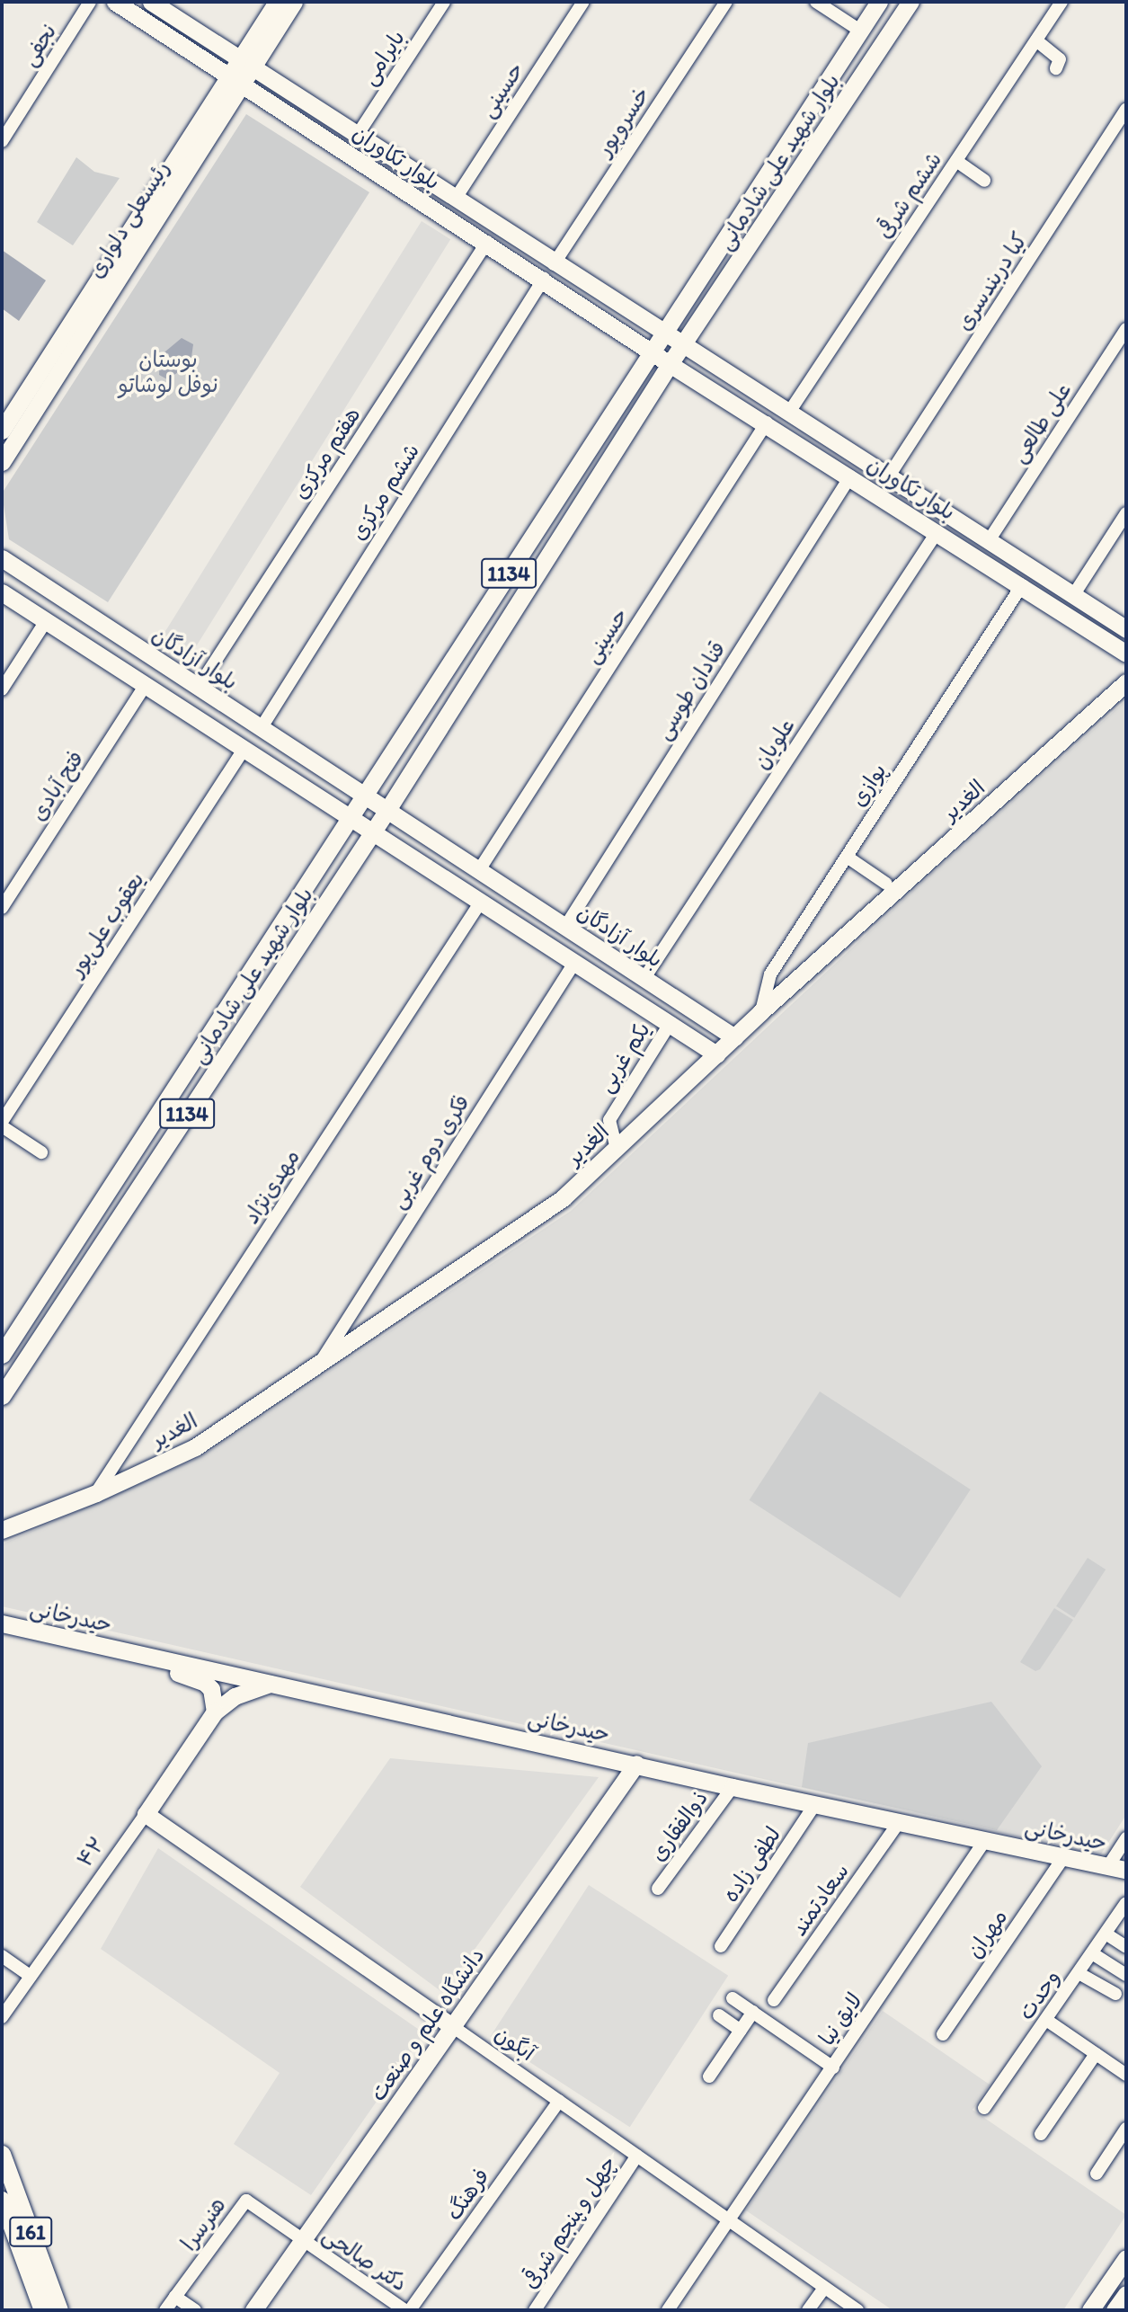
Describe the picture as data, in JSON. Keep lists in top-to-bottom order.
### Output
{
  "streets": {
    "main road": [
      "بلوار تکاوران",
      "بلوار شهید علی شادمانی",
      "رئیسعلی دلواری",
      "1134",
      "بلوار آزادگان",
      "الغدیر",
      "حیدرخانی",
      "۴۲",
      "دانشگاه علم و صنعت",
      "آبگون",
      "161"
    ],
    "street": [
      "نجفی",
      "بایرامی",
      "حسینی",
      "خسروپور",
      "ششم شرقی",
      "کیا دربندسری",
      "علی طالعی",
      "هفتم مرکزی",
      "ششم مرکزی",
      "قنادان طوسی",
      "علویان",
      "پوازی",
      "فتح آبادی",
      "یعقوب علی‌پور",
      "یکم غربی",
      "فکری دوم غربی",
      "مهدی‌نژاد",
      "ذوالفقاری",
      "لطفی زاده",
      "سعادتمند",
      "مهران",
      "وحدت",
      "لایق نیا",
      "فرهنگ",
      "چهل و ‍پنجم شرقی",
      "هنرسرا",
      "دکتر صالحی"
    ]
  },
  "crossings": [
    ["بایرامی", "بلوار تکاوران"],
    ["حسینی", "بلوار تکاوران"],
    ["حسینی", "بلوار آزادگان"],
    ["خسروپور", "بلوار تکاوران"],
    ["خسروپور", "ششم مرکزی"],
    ["بلوار تکاوران", "بلوار شهید علی شادمانی"],
    ["بلوار تکاوران", "ششم شرقی"],
    ["بلوار تکاوران", "رئیسعلی دلواری"],
    ["بلوار تکاوران", "کیا دربندسری"],
    ["بلوار تکاوران", "علی طالعی"],
    ["بلوار تکاوران", "هفتم مرکزی"],
    ["بلوار تکاوران", "ششم مرکزی"],
    ["بلوار تکاوران", "1134"],
    ["بلوار تکاوران", "قنادان طوسی"],
    ["بلوار تکاوران", "علویان"],
    ["بلوار تکاوران", "پوازی"],
    ["بلوار شهید علی شادمانی", "1134"],
    ["هفتم مرکزی", "بلوار آزادگان"],
    ["ششم مرکزی", "بلوار آزادگان"],
    ["1134", "بلوار آزادگان"],
    ["بلوار آزادگان", "قنادان طوسی"],
    ["بلوار آزادگان", "علویان"],
    ["بلوار آزادگان", "الغدیر"],
    ["پوازی", "الغدیر"],
    ["الغدیر", "یکم غربی"],
    ["الغدیر", "فکری دوم غربی"],
    ["الغدیر", "مهدی‌نژاد"],
    ["حیدرخانی", "ذوالفقاری"],
    ["حیدرخانی", "۴۲"],
    ["حیدرخانی", "لطفی زاده"],
    ["حیدرخانی", "سعادتمند"],
    ["حیدرخانی", "مهران"],
    ["حیدرخانی", "لایق نیا"],
    ["حیدرخانی", "دانشگاه علم و صنعت"],
    ["۴۲", "آبگون"],
    ["لایق نیا", "آبگون"],
    ["دانشگاه علم و صنعت", "آبگون"],
    ["دانشگاه علم و صنعت", "هنرسرا"],
    ["دانشگاه علم و صنعت", "دکتر صالحی"],
    ["آبگون", "فرهنگ"],
    ["آبگون", "چهل و ‍پنجم شرقی"],
    ["هنرسرا", "دکتر صالحی"]
  ],
  "parks": ["بوستان نوفل لوشاتو"]
}
